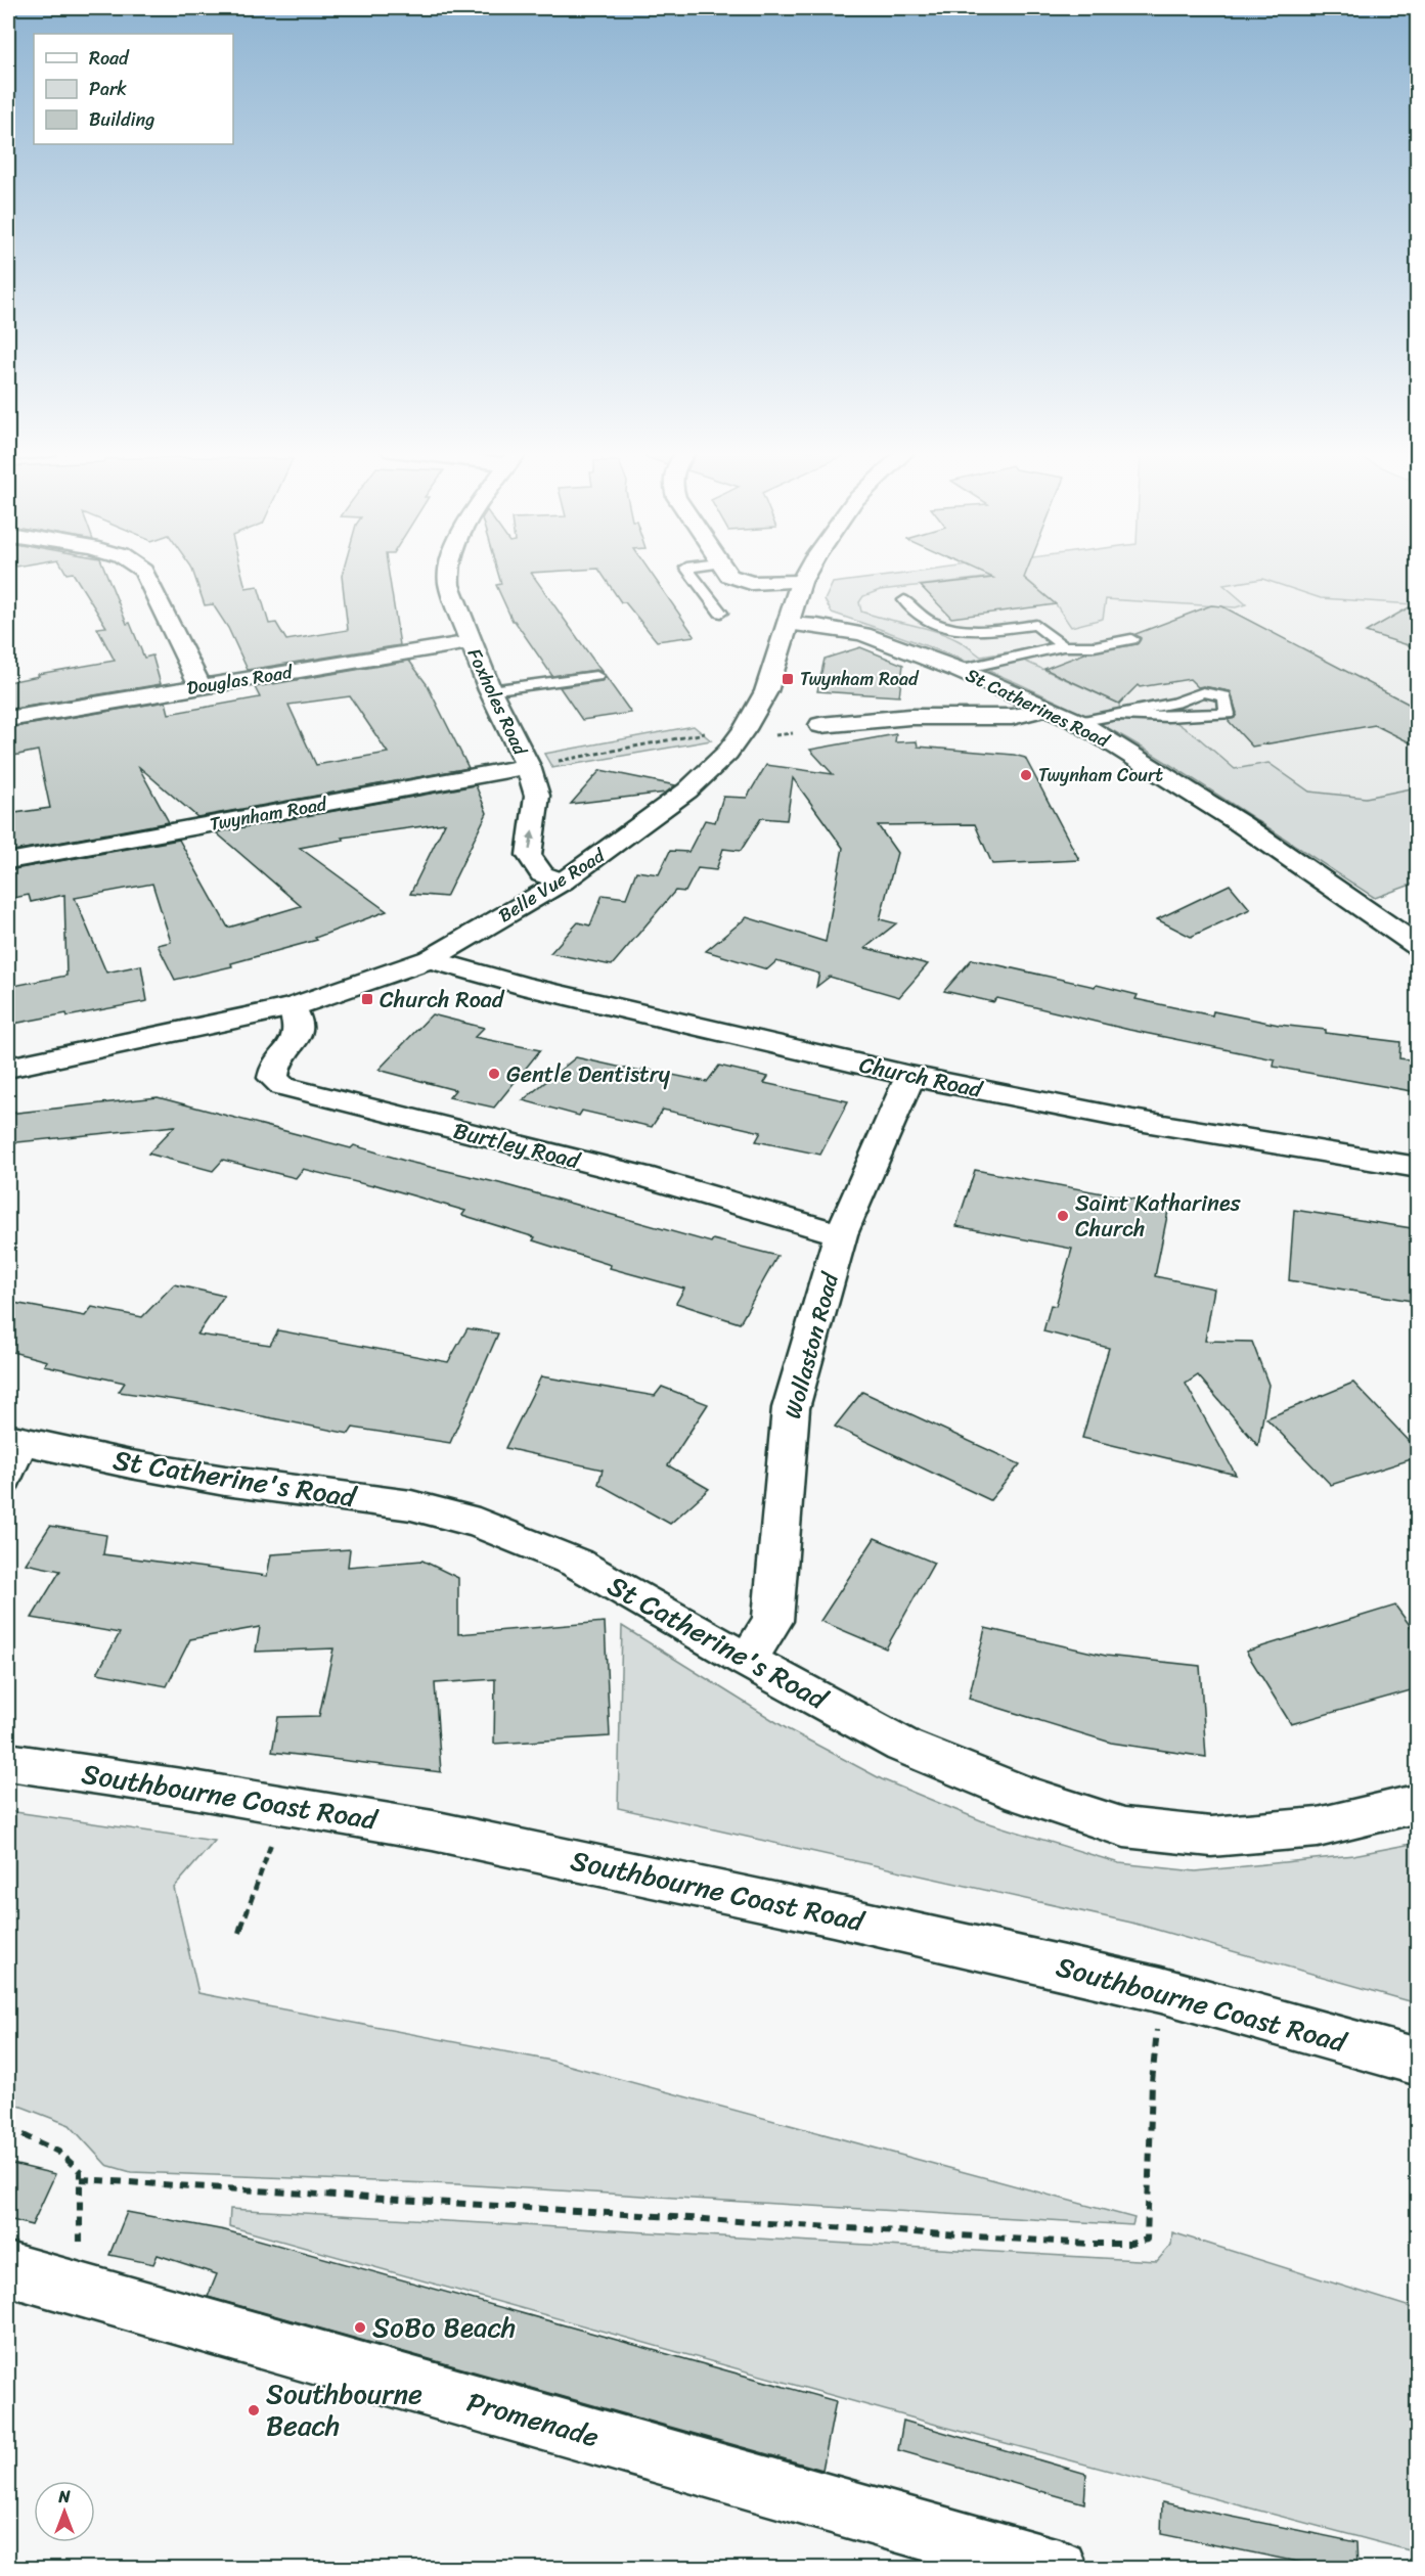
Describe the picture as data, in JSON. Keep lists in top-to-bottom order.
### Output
{
  "streets": {
    "street": [
      "Douglas Road",
      "Foxholes Road",
      "St Catherines Road",
      "Twynham Road",
      "Belle Vue Road",
      "Church Road",
      "Burtley Road",
      "Wollaston Road",
      "St Catherine's Road",
      "Southbourne Coast Road",
      "Promenade"
    ]
  },
  "crossings": [
    ["Douglas Road", "Foxholes Road"],
    ["Foxholes Road", "Twynham Road"],
    ["Foxholes Road", "Belle Vue Road"],
    ["St Catherines Road", "Belle Vue Road"],
    ["Belle Vue Road", "Church Road"],
    ["Belle Vue Road", "Burtley Road"],
    ["Church Road", "Wollaston Road"],
    ["Burtley Road", "Wollaston Road"],
    ["Wollaston Road", "St Catherine's Road"]
  ],
  "places": {
    "transit": ["Twynham Road", "Church Road"],
    "other": [
      "Twynham Court",
      "Gentle Dentistry",
      "Saint Katharines Church",
      "SoBo Beach",
      "Southbourne Beach"
    ]
  },
  "legend": ["Road", "Park", "Building"],
  "north": "top"
}
